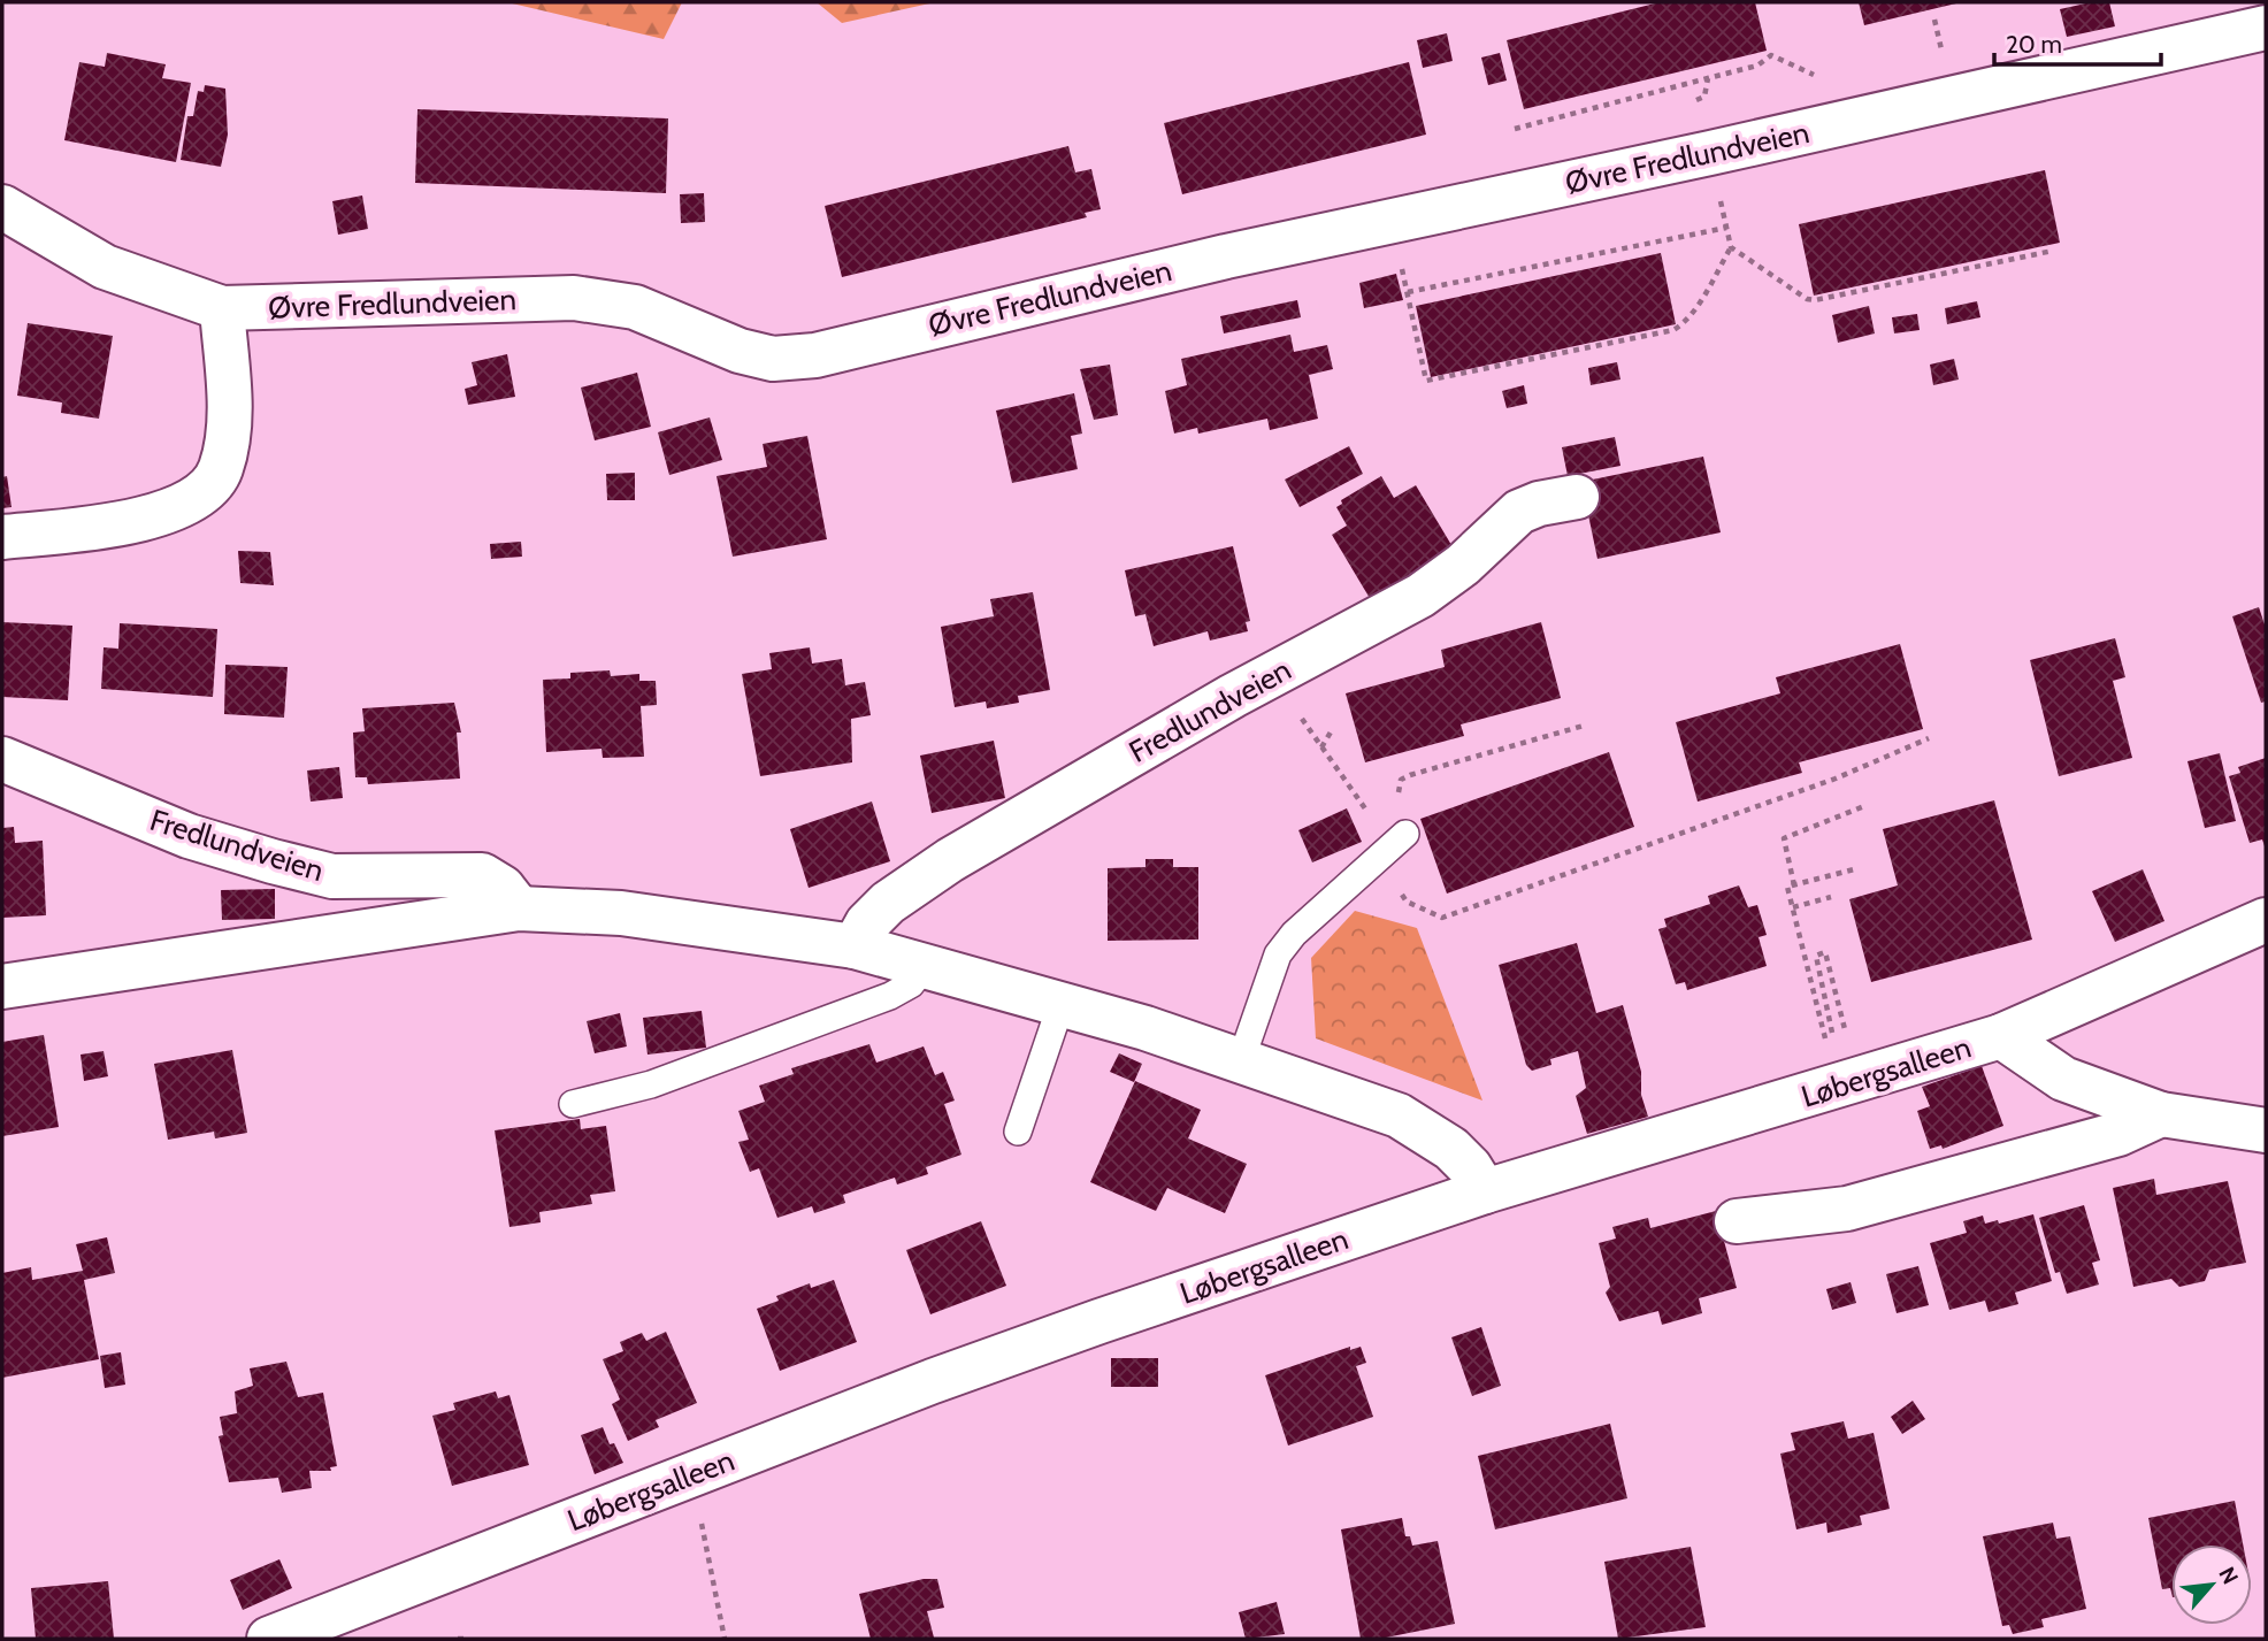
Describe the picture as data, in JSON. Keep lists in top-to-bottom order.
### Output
{
  "streets": {
    "street": ["Øvre Fredlundveien", "Fredlundveien", "Løbergsalleen"]
  },
  "scale_bar": "20 m",
  "north": "top right"
}
